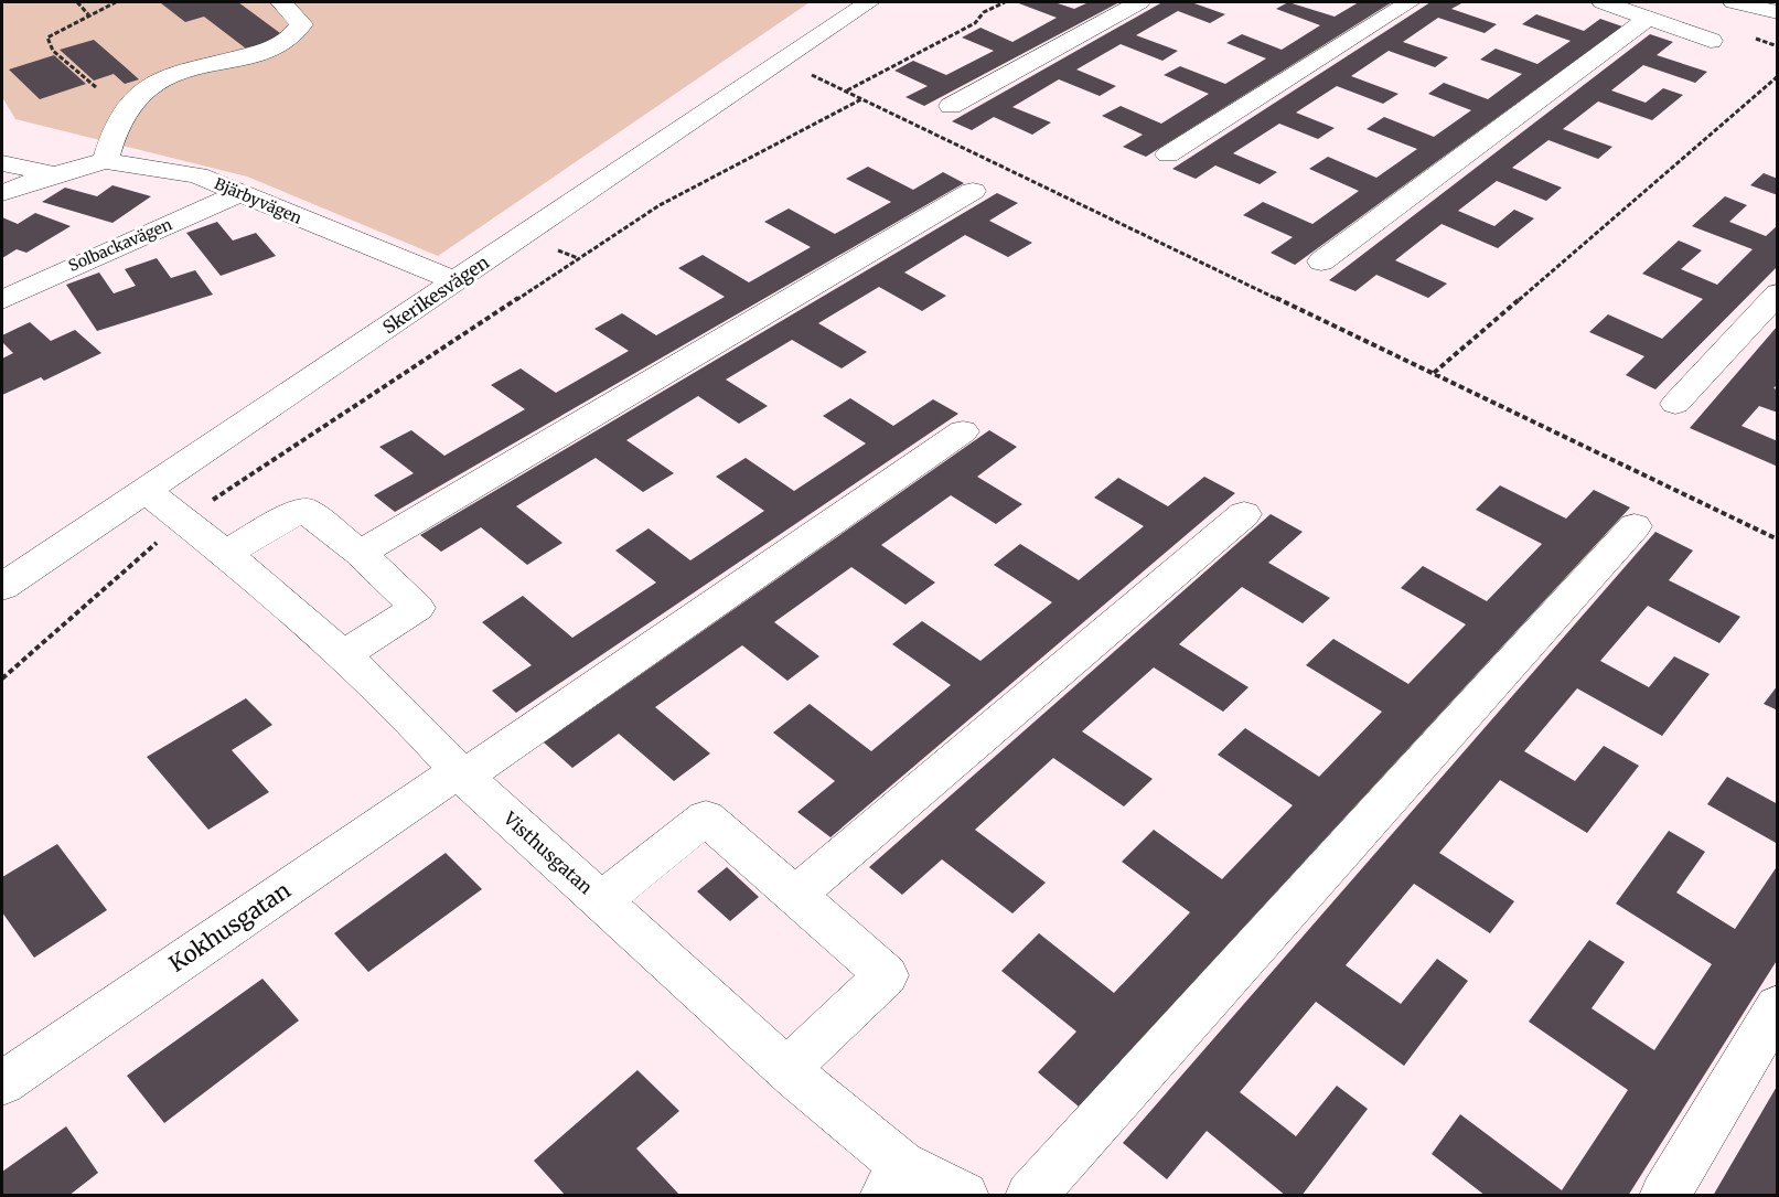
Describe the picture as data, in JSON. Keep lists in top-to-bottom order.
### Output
{
  "streets": {
    "street": [
      "Bjärbyvägen",
      "Solbackavägen",
      "Skerikesvägen",
      "Visthusgatan",
      "Kokhusgatan"
    ]
  },
  "crossings": [
    ["Bjärbyvägen", "Solbackavägen"],
    ["Bjärbyvägen", "Skerikesvägen"],
    ["Skerikesvägen", "Visthusgatan"],
    ["Visthusgatan", "Kokhusgatan"]
  ]
}
